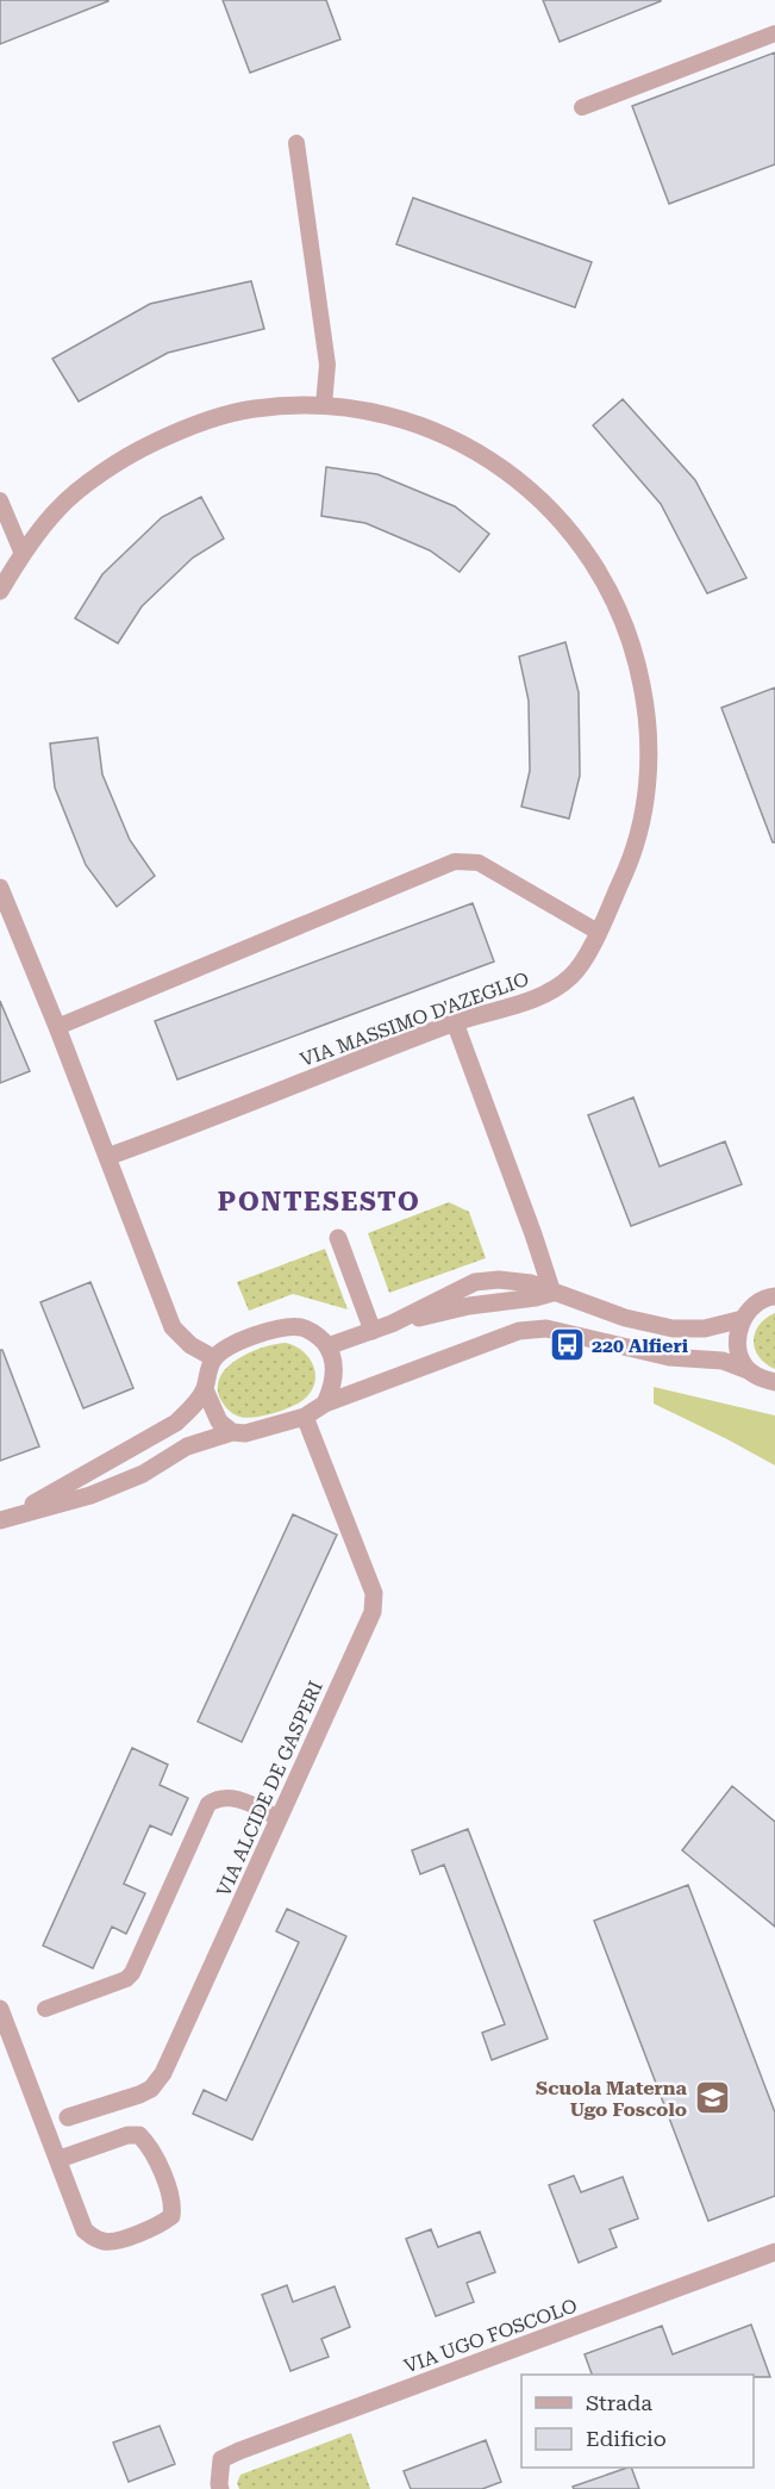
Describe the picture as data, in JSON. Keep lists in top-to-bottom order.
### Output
{
  "streets": {
    "street": ["VIA MASSIMO D'AZEGLIO", "VIA ALCIDE DE GASPERI", "VIA UGO FOSCOLO"]
  },
  "districts": ["PONTESESTO"],
  "places": {
    "bus stop": ["220 Alfieri"],
    "school or university": ["Scuola Materna Ugo Foscolo"]
  },
  "legend": ["Strada", "Edificio"]
}
